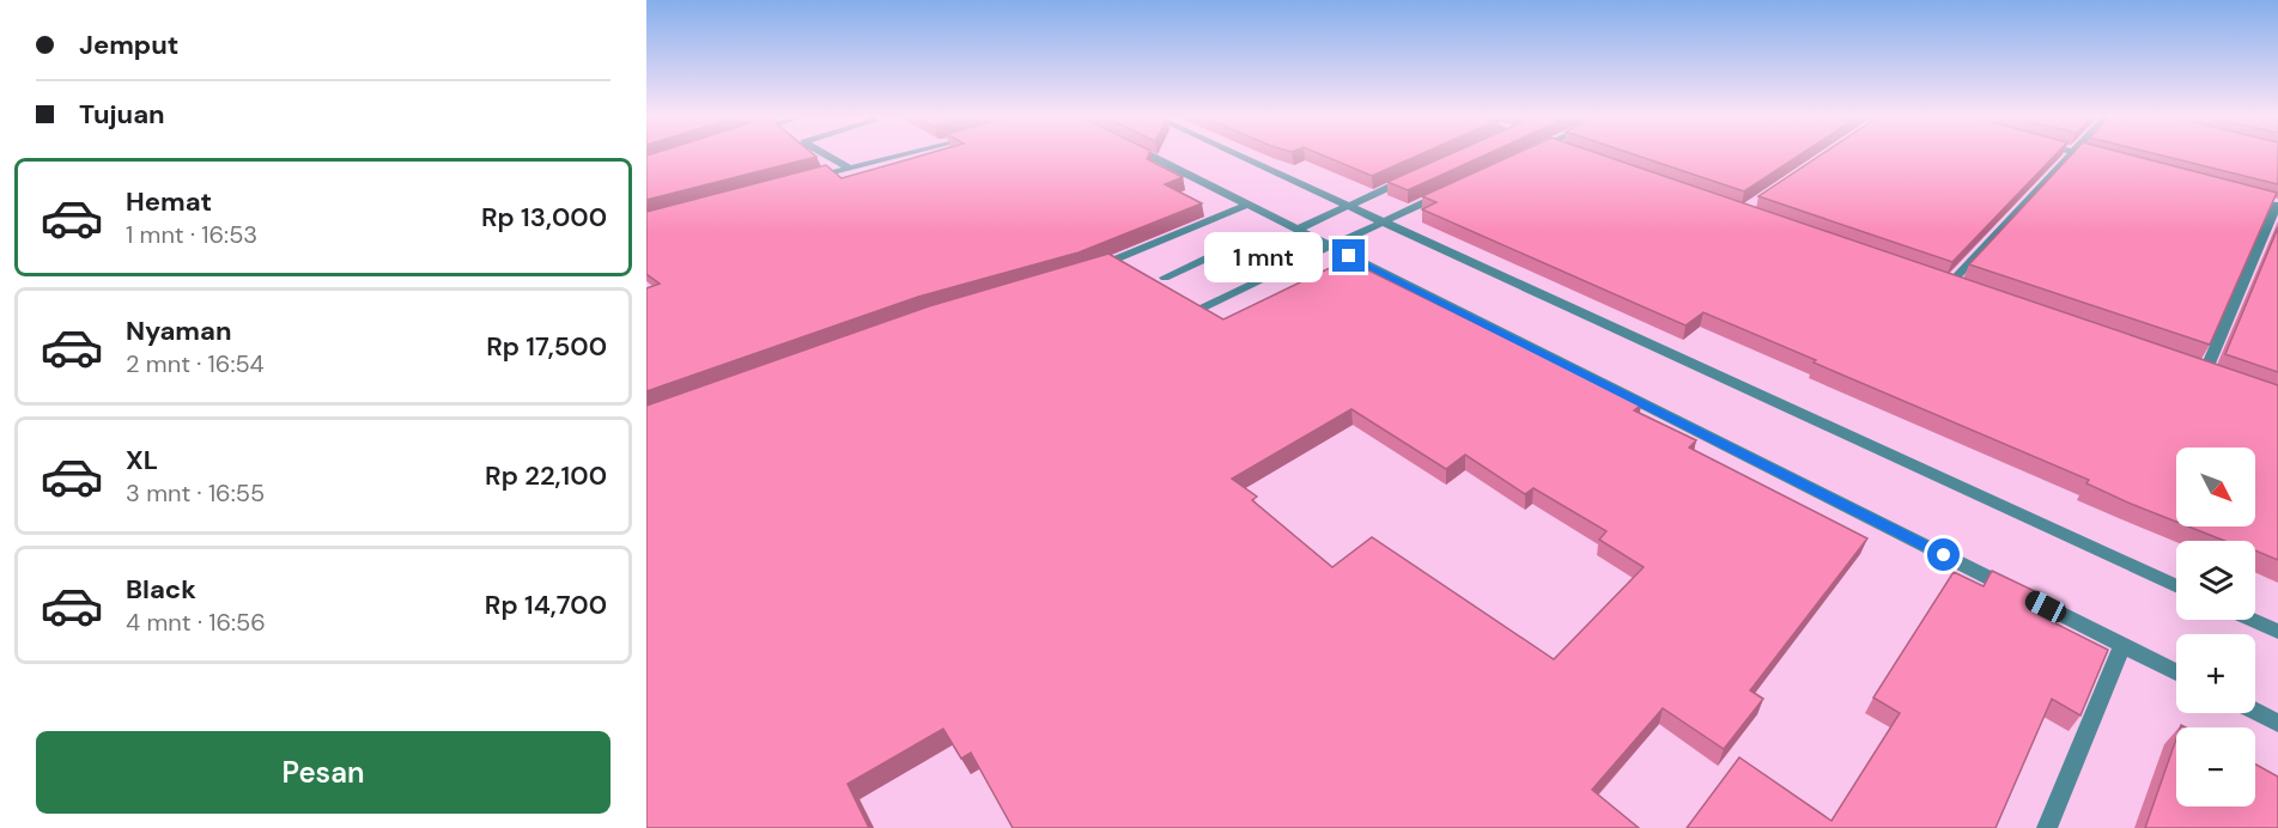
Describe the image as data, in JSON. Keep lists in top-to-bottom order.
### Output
{
  "north": "bottom right",
  "page": {
    "banner": ["Jemput", "Tujuan"],
    "list": [
      {
        "name": "Hemat",
        "note": "1 mnt · 16:53",
        "value": "Rp 13,000"
      },
      {
        "name": "Nyaman",
        "note": "2 mnt · 16:54",
        "value": "Rp 17,500"
      },
      {
        "name": "XL",
        "note": "3 mnt · 16:55",
        "value": "Rp 22,100"
      },
      {
        "name": "Black",
        "note": "4 mnt · 16:56",
        "value": "Rp 14,700"
      }
    ],
    "bubble": "1 mnt",
    "map_buttons": ["+", "−"],
    "buttons": "Pesan"
  }
}
